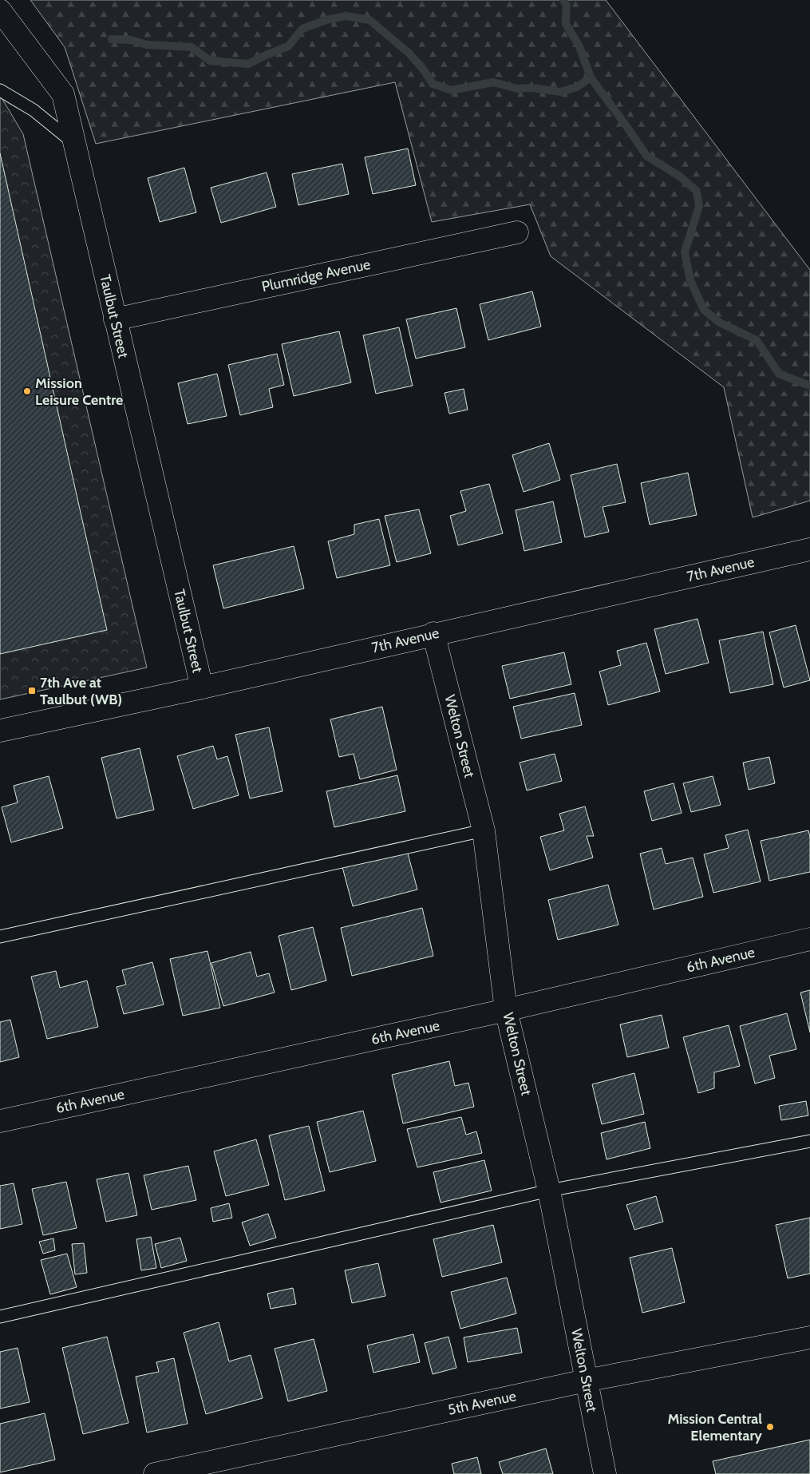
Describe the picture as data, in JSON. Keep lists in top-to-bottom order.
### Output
{
  "streets": {
    "street": [
      "Plumridge Avenue",
      "Taulbut Street",
      "7th Avenue",
      "Welton Street",
      "6th Avenue",
      "5th Avenue"
    ]
  },
  "crossings": [
    ["Plumridge Avenue", "Taulbut Street"],
    ["Taulbut Street", "7th Avenue"],
    ["7th Avenue", "Welton Street"],
    ["Welton Street", "6th Avenue"],
    ["Welton Street", "5th Avenue"]
  ],
  "places": {
    "other": ["Mission Leisure Centre", "Mission Central Elementary"],
    "transit": ["7th Ave at Taulbut (WB)"]
  }
}
